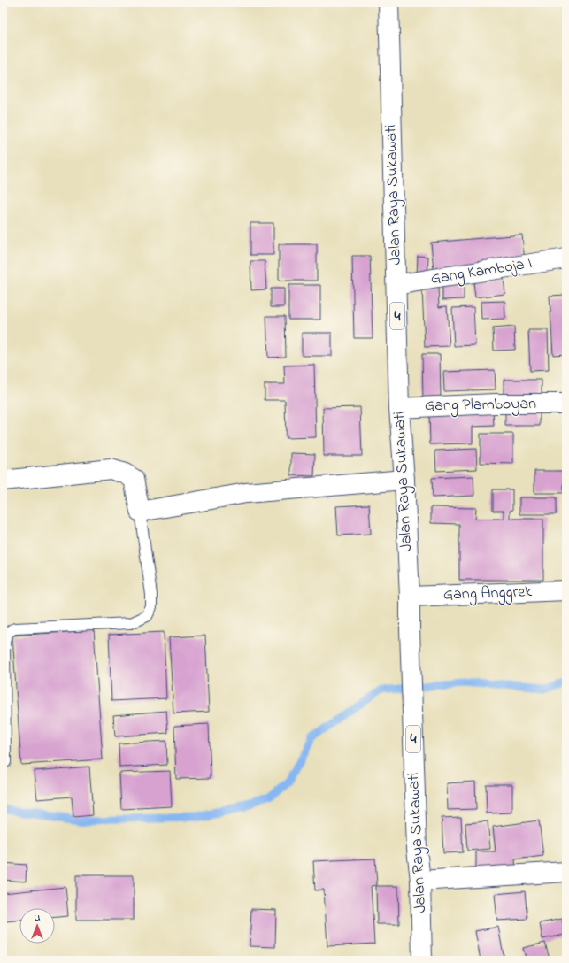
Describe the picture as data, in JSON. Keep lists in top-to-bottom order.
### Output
{
  "streets": {
    "main road": [
      "Jalan Raya Sukawati",
      "Gang Kamboja I",
      "4",
      "Gang Plamboyan",
      "Gang Anggrek"
    ]
  },
  "crossings": [
    ["Jalan Raya Sukawati", "Gang Kamboja I"],
    ["Jalan Raya Sukawati", "Gang Plamboyan"],
    ["Jalan Raya Sukawati", "Gang Anggrek"]
  ],
  "north": "top"
}
